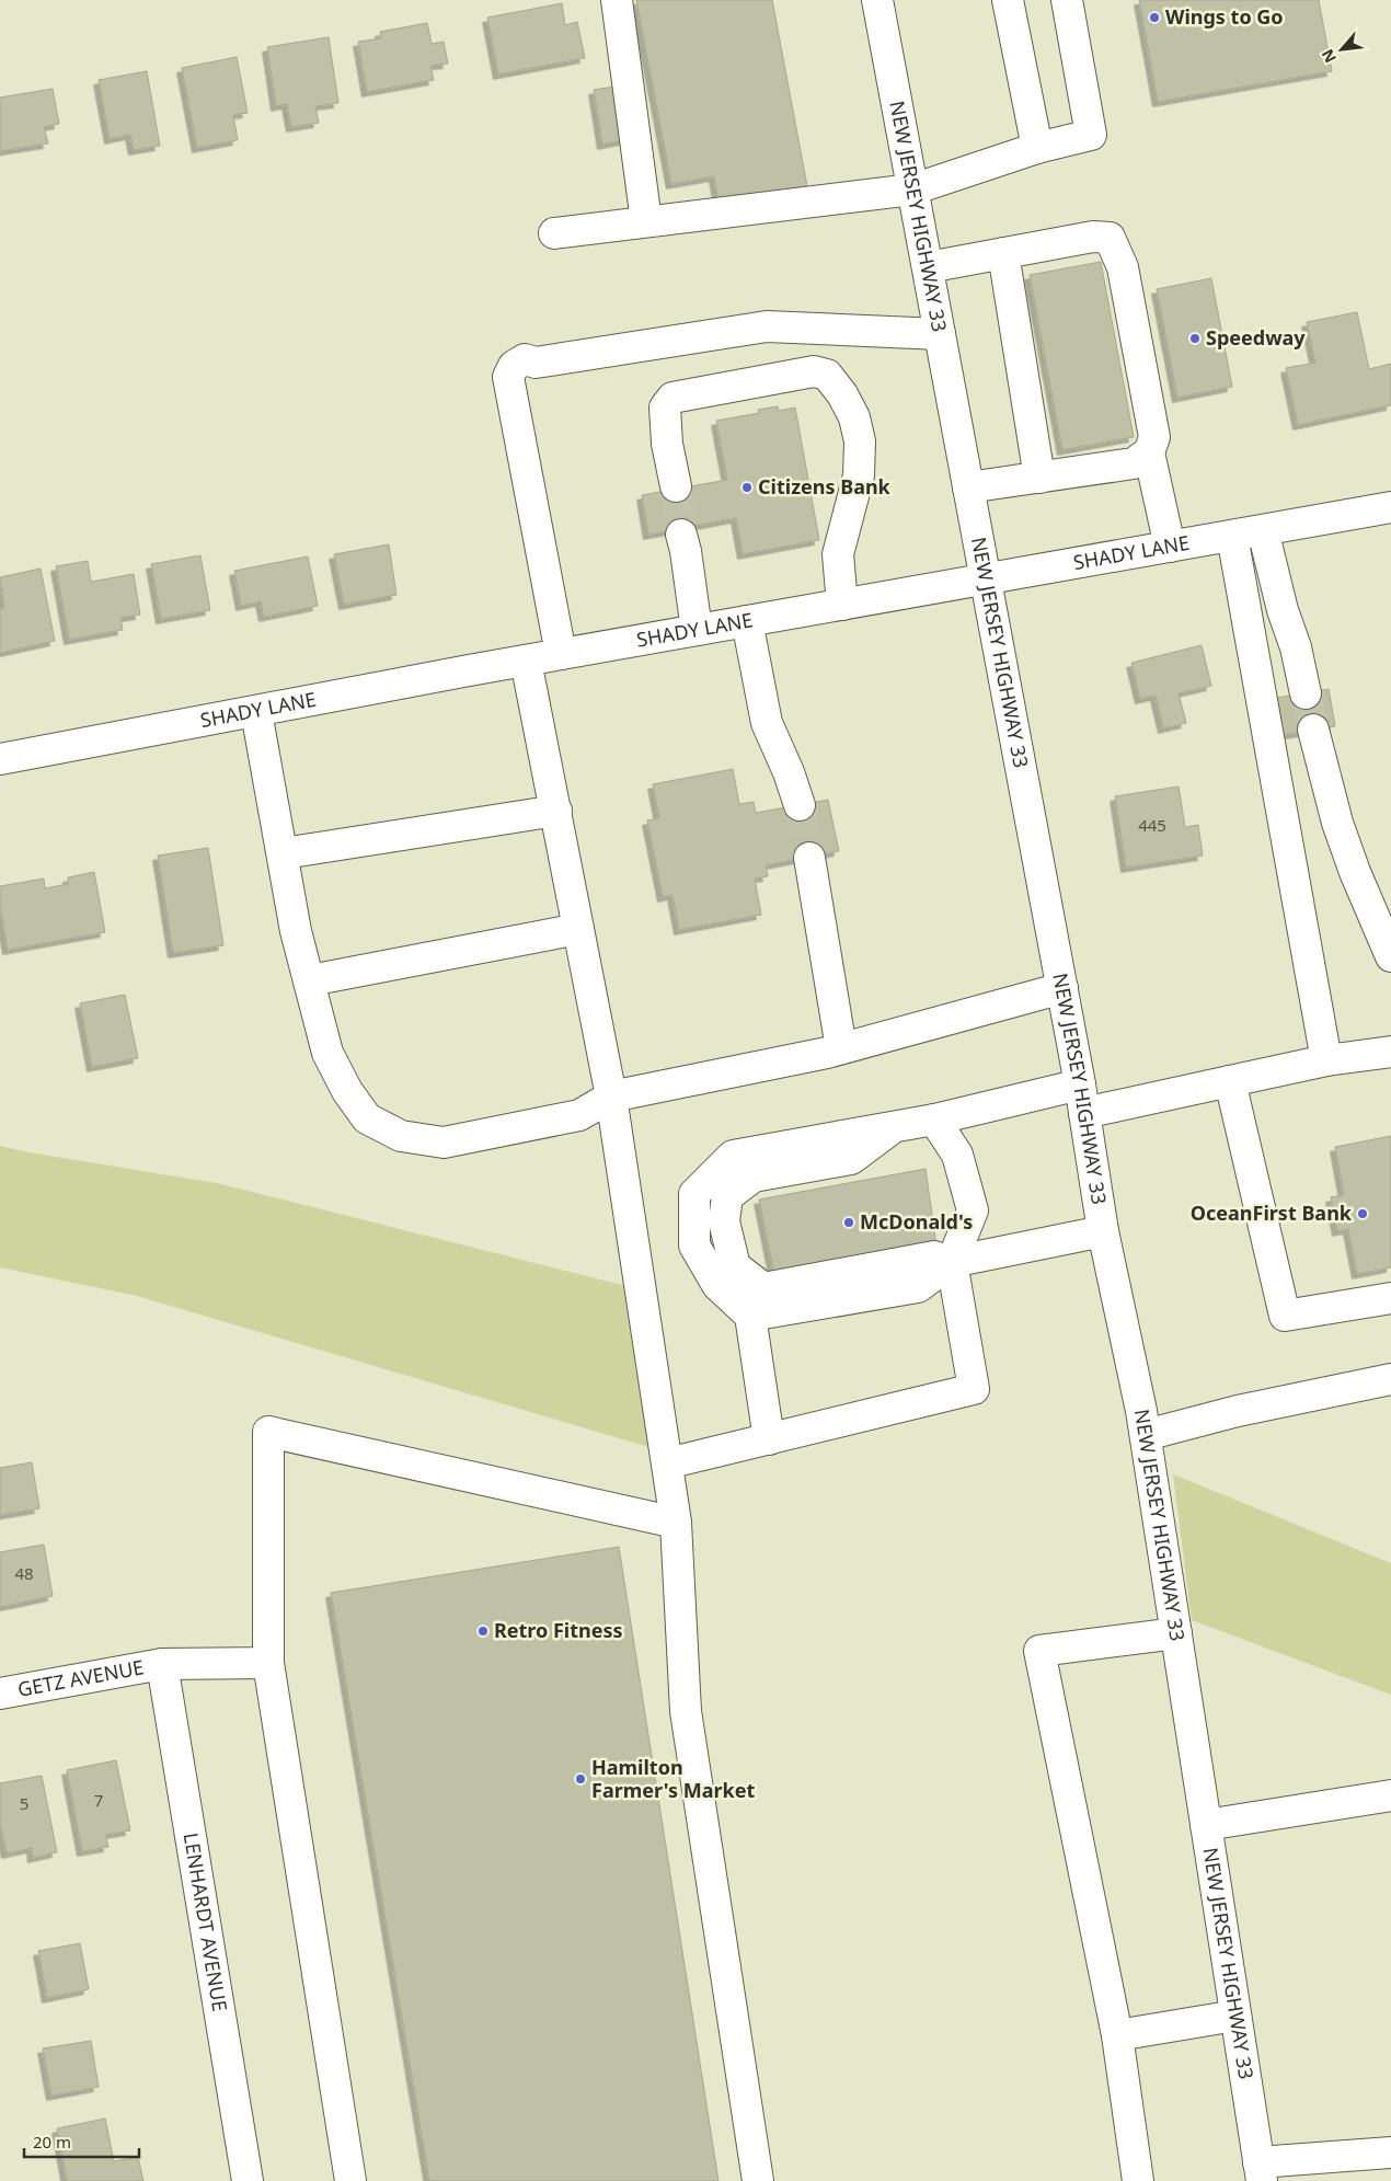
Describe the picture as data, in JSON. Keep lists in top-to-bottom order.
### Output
{
  "streets": {
    "main road": [
      "NEW JERSEY HIGHWAY 33",
      "SHADY LANE",
      "GETZ AVENUE",
      "LENHARDT AVENUE"
    ]
  },
  "crossings": [
    ["NEW JERSEY HIGHWAY 33", "SHADY LANE"],
    ["GETZ AVENUE", "LENHARDT AVENUE"]
  ],
  "places": [
    "Wings to Go",
    "Speedway",
    "Citizens Bank",
    "OceanFirst Bank",
    "McDonald's",
    "Retro Fitness",
    "Hamilton Farmer's Market"
  ],
  "house_numbers": [
    "445",
    "48",
    "7",
    "5"
  ],
  "scale_bar": "20 m",
  "north": "bottom left"
}
